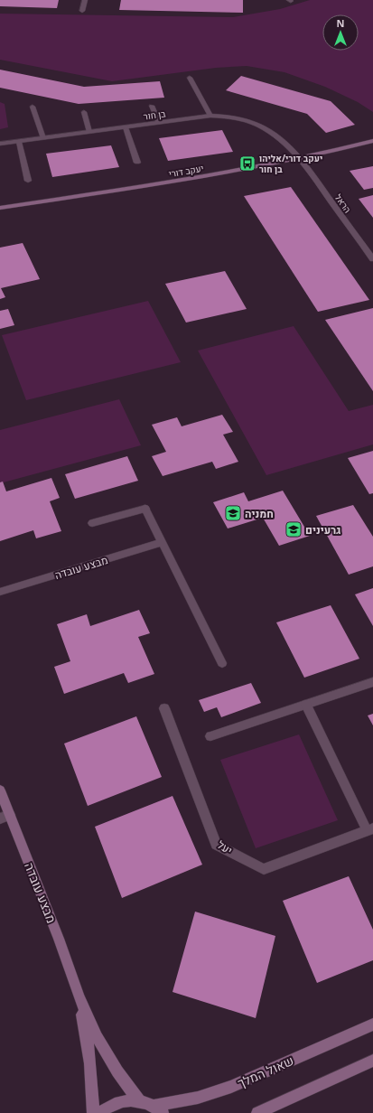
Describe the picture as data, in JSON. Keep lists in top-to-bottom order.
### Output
{
  "streets": {
    "street": [
      "בן חור",
      "יעקב דורי",
      "הראל",
      "מבצע עובדה",
      "יעל",
      "שאול המלך"
    ]
  },
  "crossings": [
    ["בן חור", "יעקב דורי"],
    ["בן חור", "הראל"],
    ["יעקב דורי", "הראל"]
  ],
  "places": {
    "bus stop": ["יעקב דורי/אליהו בן חור"],
    "school or university": ["חמניה", "גרעינים"]
  },
  "north": "top"
}
